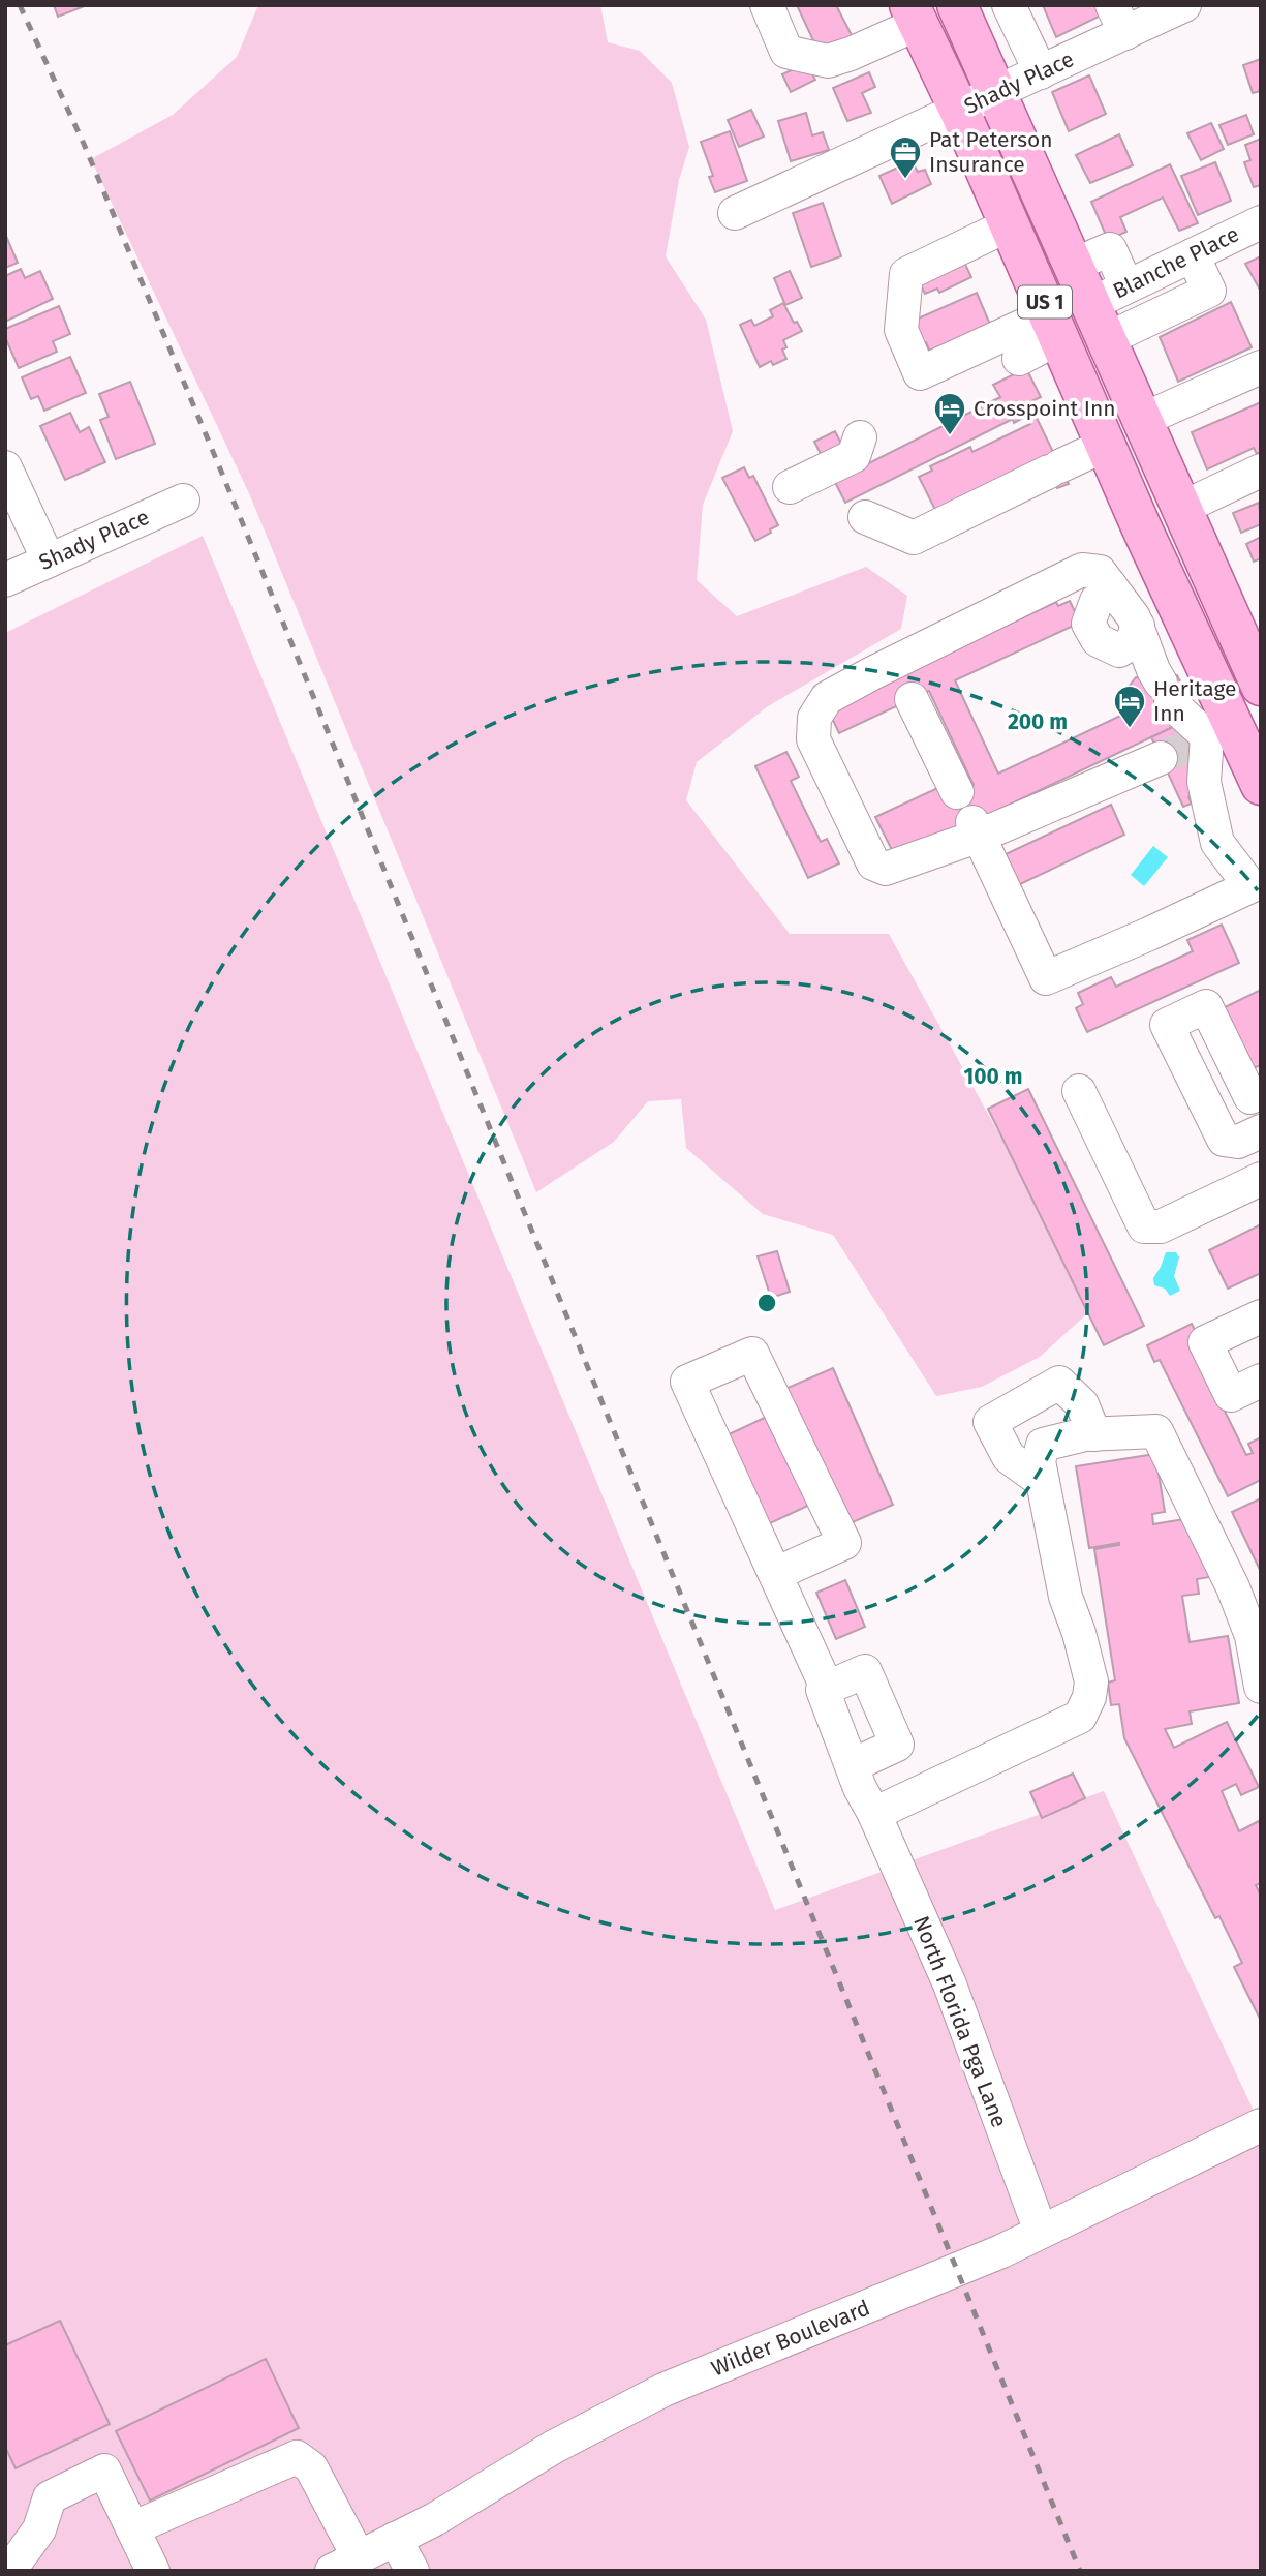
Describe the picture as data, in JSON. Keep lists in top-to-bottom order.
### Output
{
  "streets": {
    "main road": ["US 1"],
    "street": [
      "Shady Place",
      "Blanche Place",
      "North Florida Pga Lane",
      "Wilder Boulevard"
    ]
  },
  "crossings": [
    ["Shady Place", "US 1"],
    ["Blanche Place", "US 1"],
    ["North Florida Pga Lane", "Wilder Boulevard"]
  ],
  "places": {
    "office": ["Pat Peterson Insurance"],
    "hotel": ["Crosspoint Inn", "Heritage Inn"]
  },
  "rings": ["200 m", "100 m"]
}
